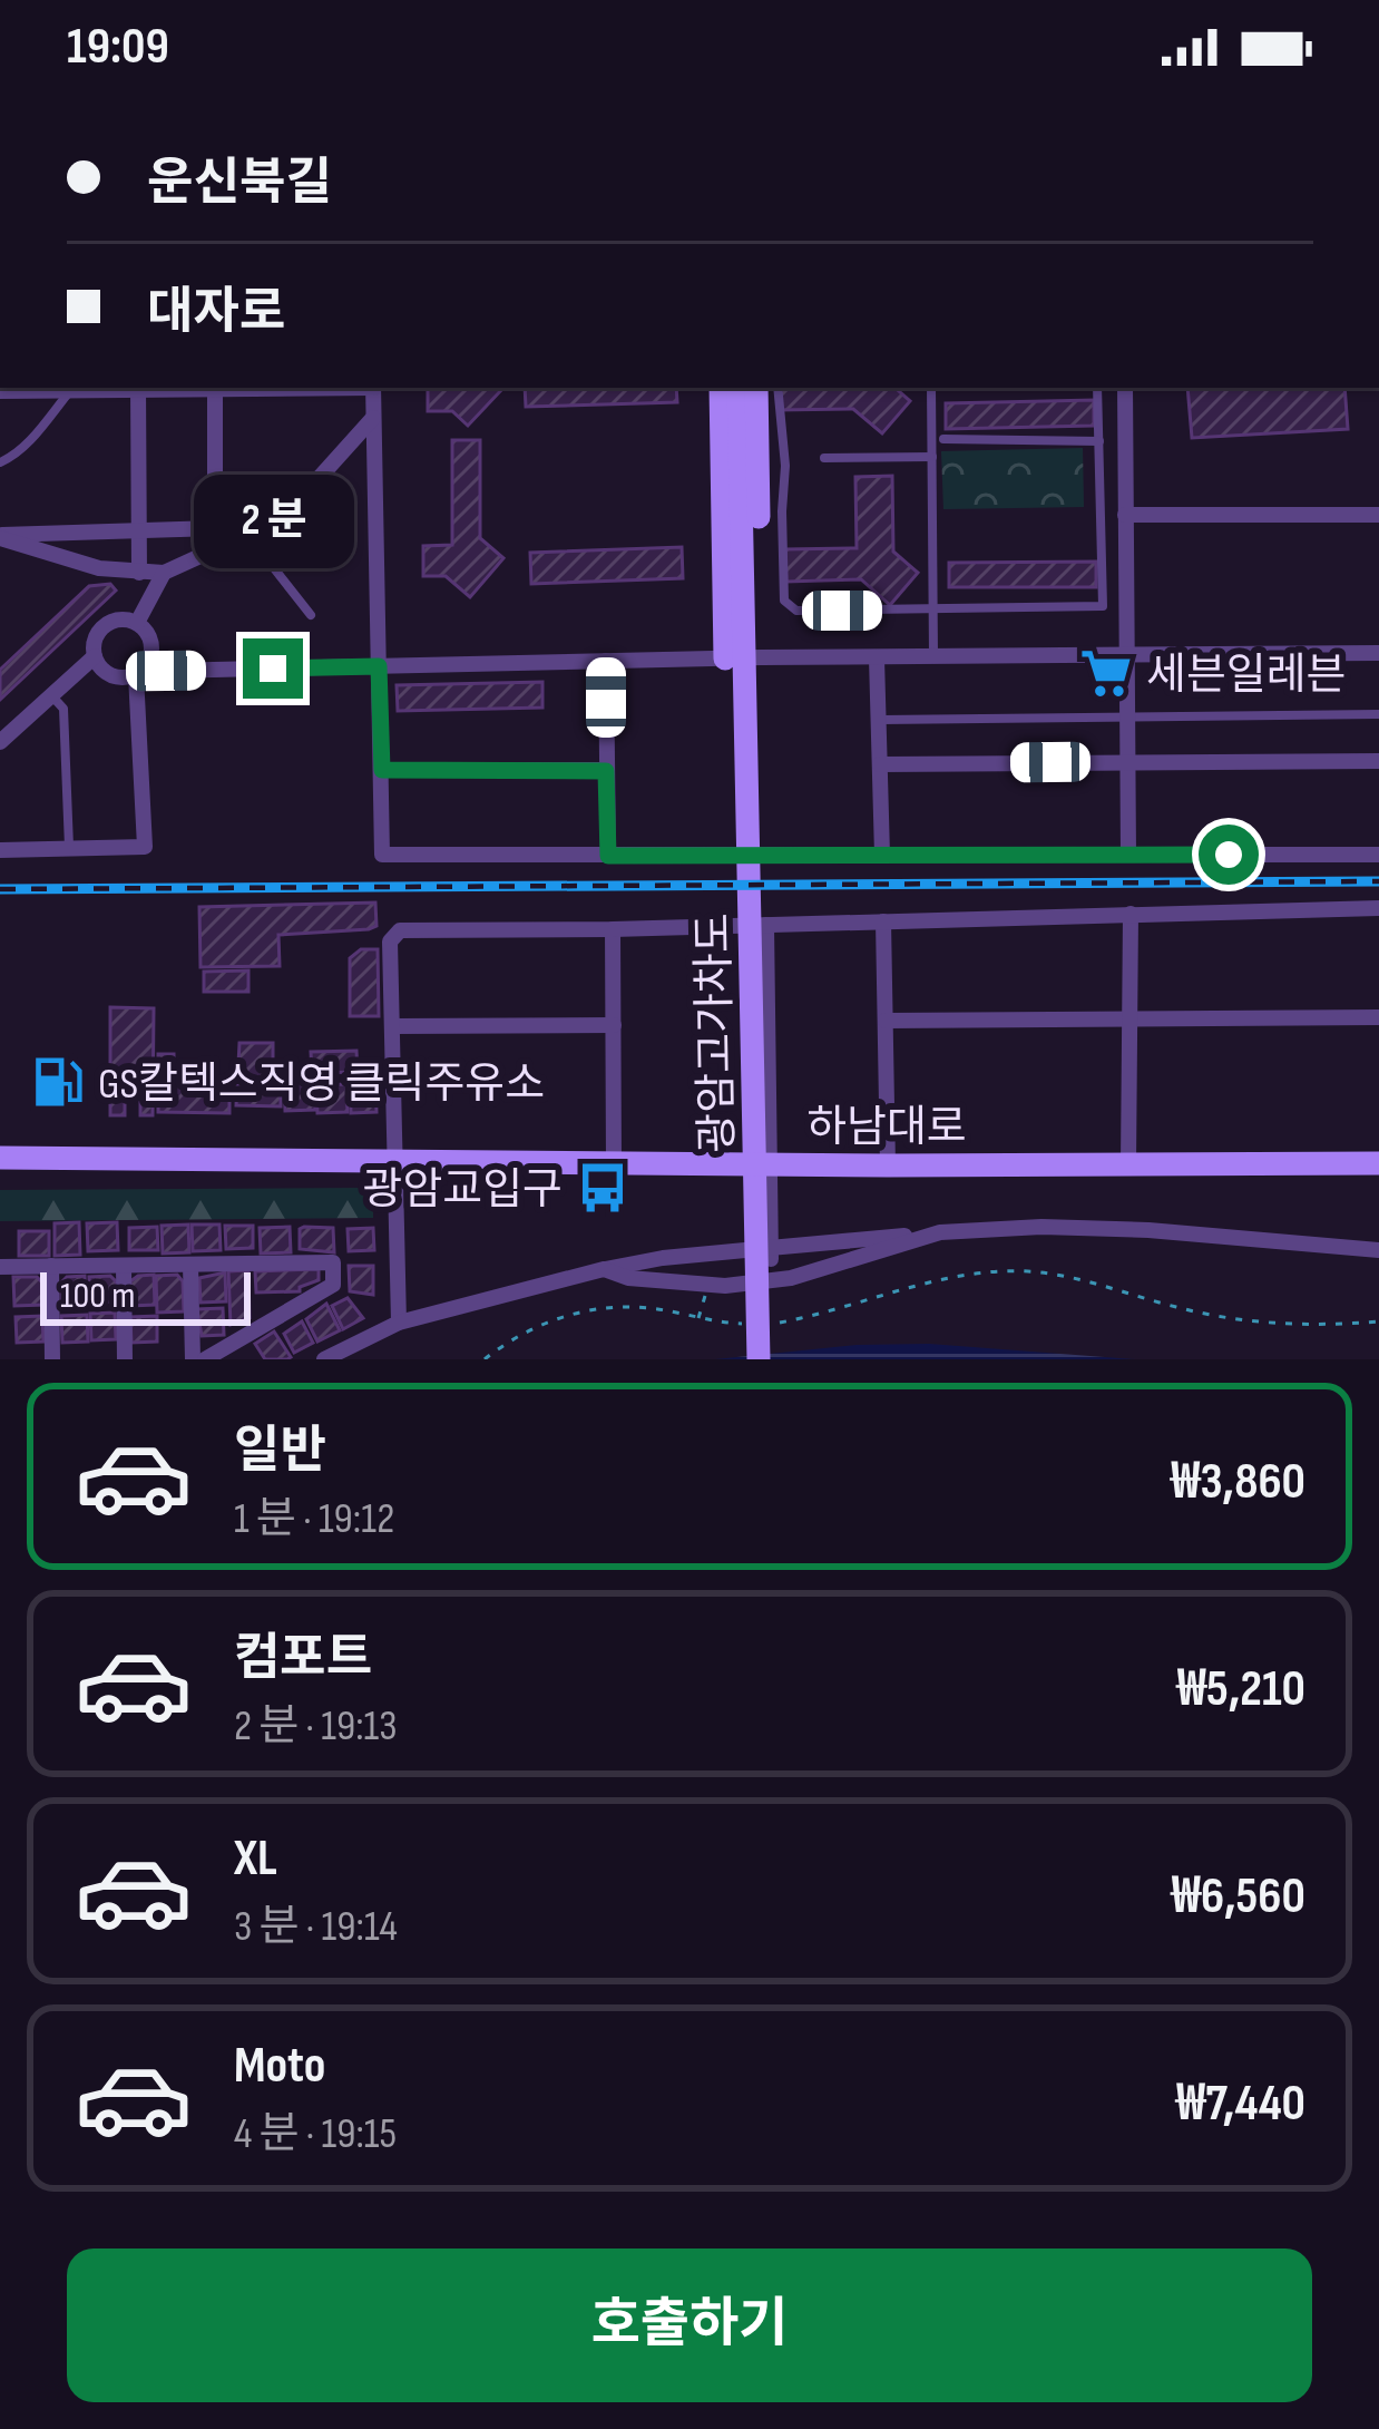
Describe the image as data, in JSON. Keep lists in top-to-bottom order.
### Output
{
  "streets": {
    "street": ["광암고가차도", "하남대로"]
  },
  "places": {
    "supermarket": ["세븐일레븐"],
    "fuel station": ["GS칼텍스직영 클릭주유소"],
    "bus stop": ["광암교입구"]
  },
  "scale_bar": "100 m",
  "page": {
    "status": "19:09",
    "banner": ["운신북길", "대자로"],
    "bubble": "2 분",
    "scale": "100 m",
    "list": [
      {
        "name": "일반",
        "note": "1 분 · 19:12",
        "value": "₩3,860"
      },
      {
        "name": "컴포트",
        "note": "2 분 · 19:13",
        "value": "₩5,210"
      },
      {
        "name": "XL",
        "note": "3 분 · 19:14",
        "value": "₩6,560"
      },
      {
        "name": "Moto",
        "note": "4 분 · 19:15",
        "value": "₩7,440"
      }
    ],
    "buttons": "호출하기"
  }
}
